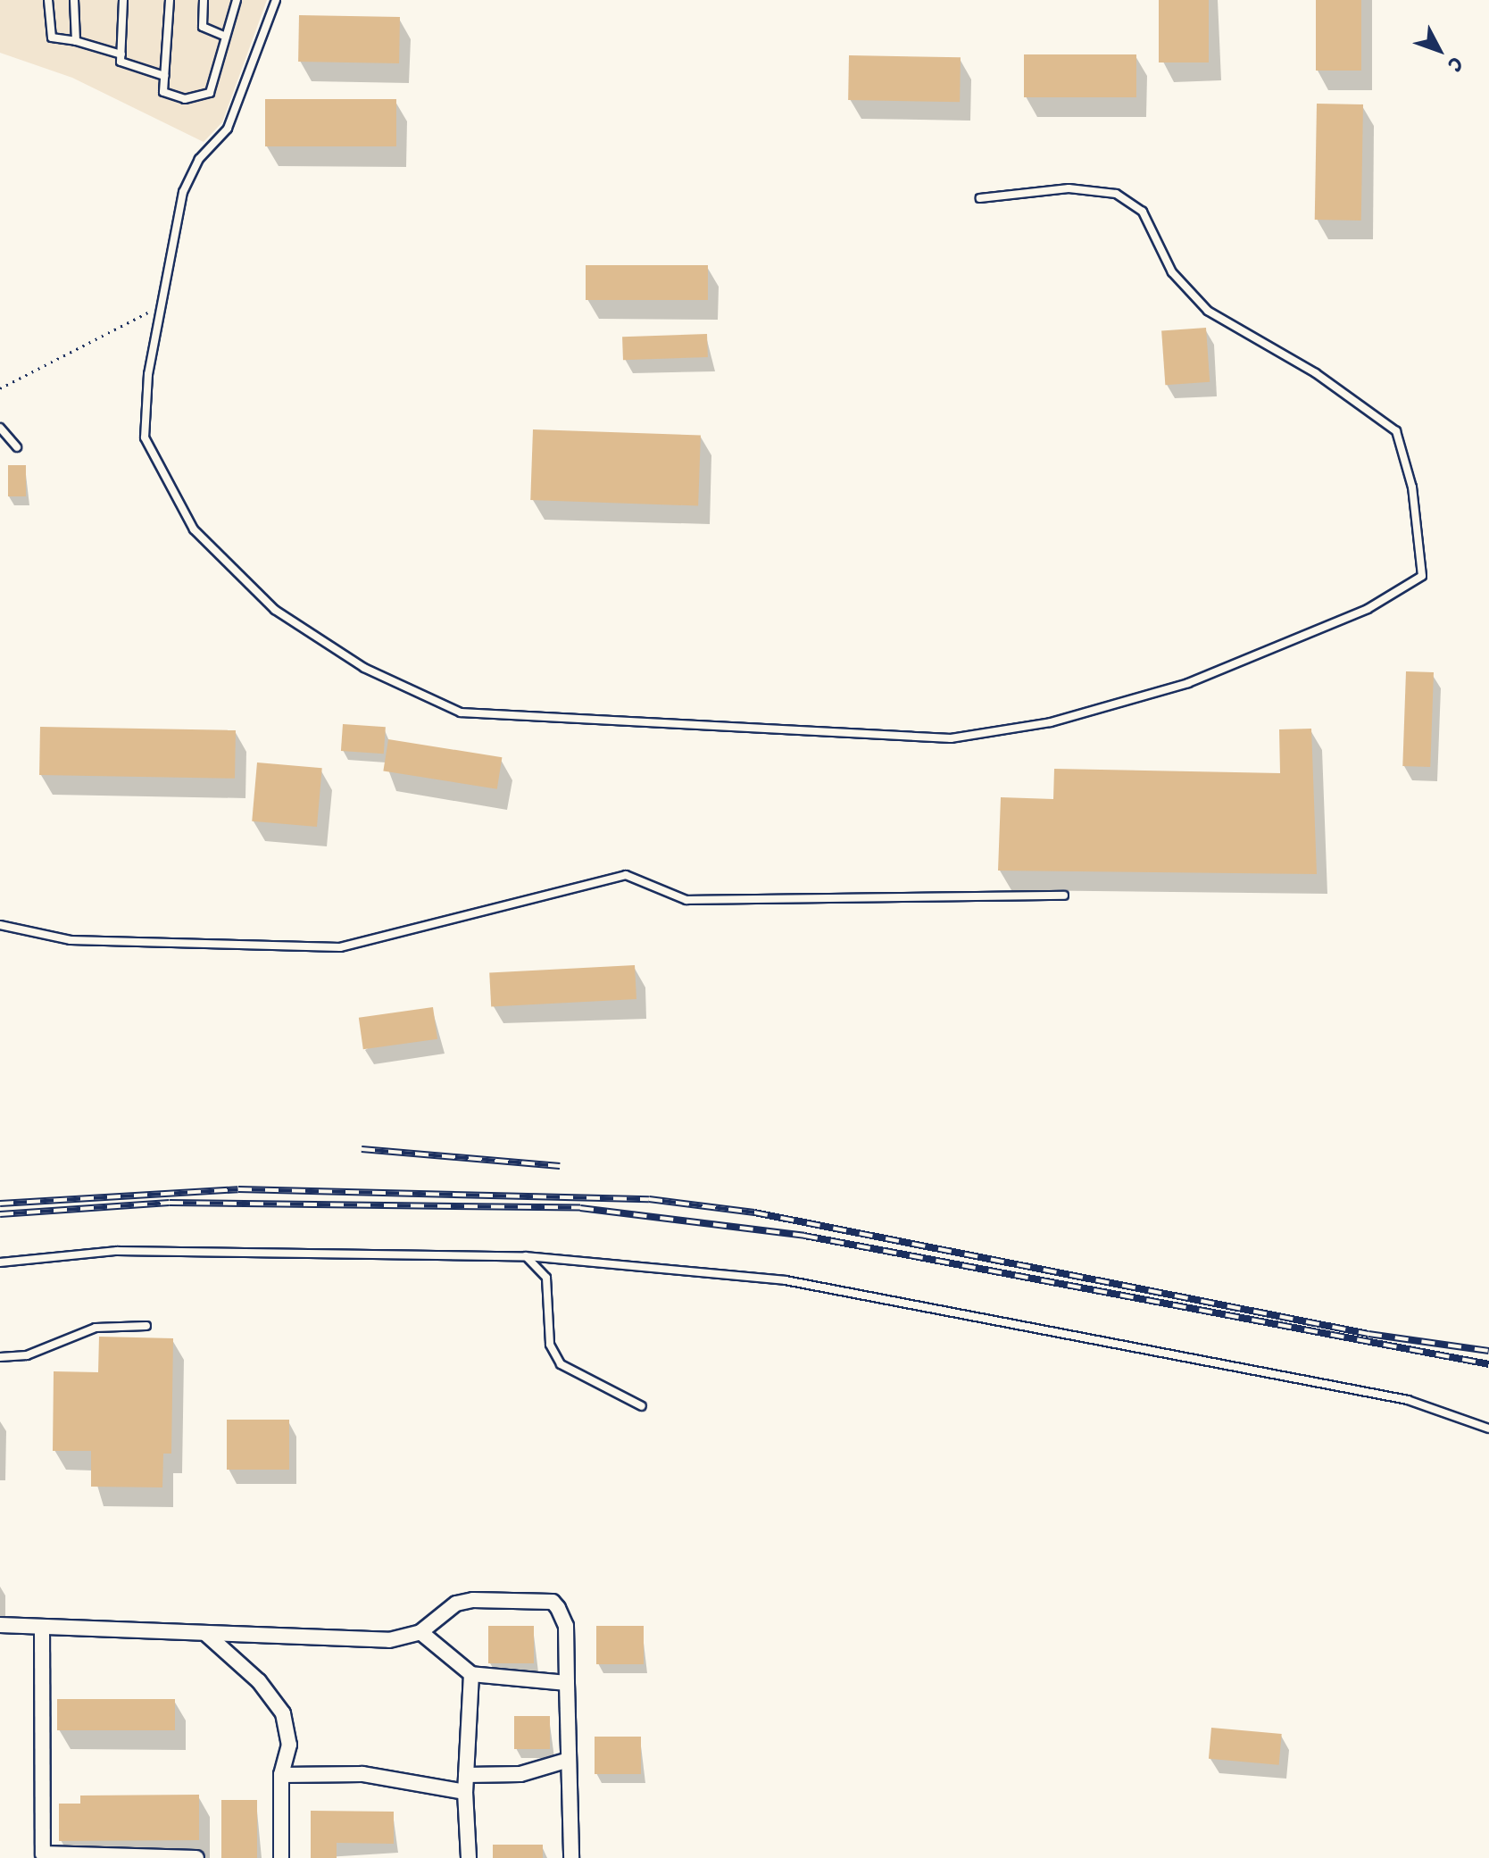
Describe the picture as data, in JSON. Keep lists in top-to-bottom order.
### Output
{
  "north": "bottom right"
}
